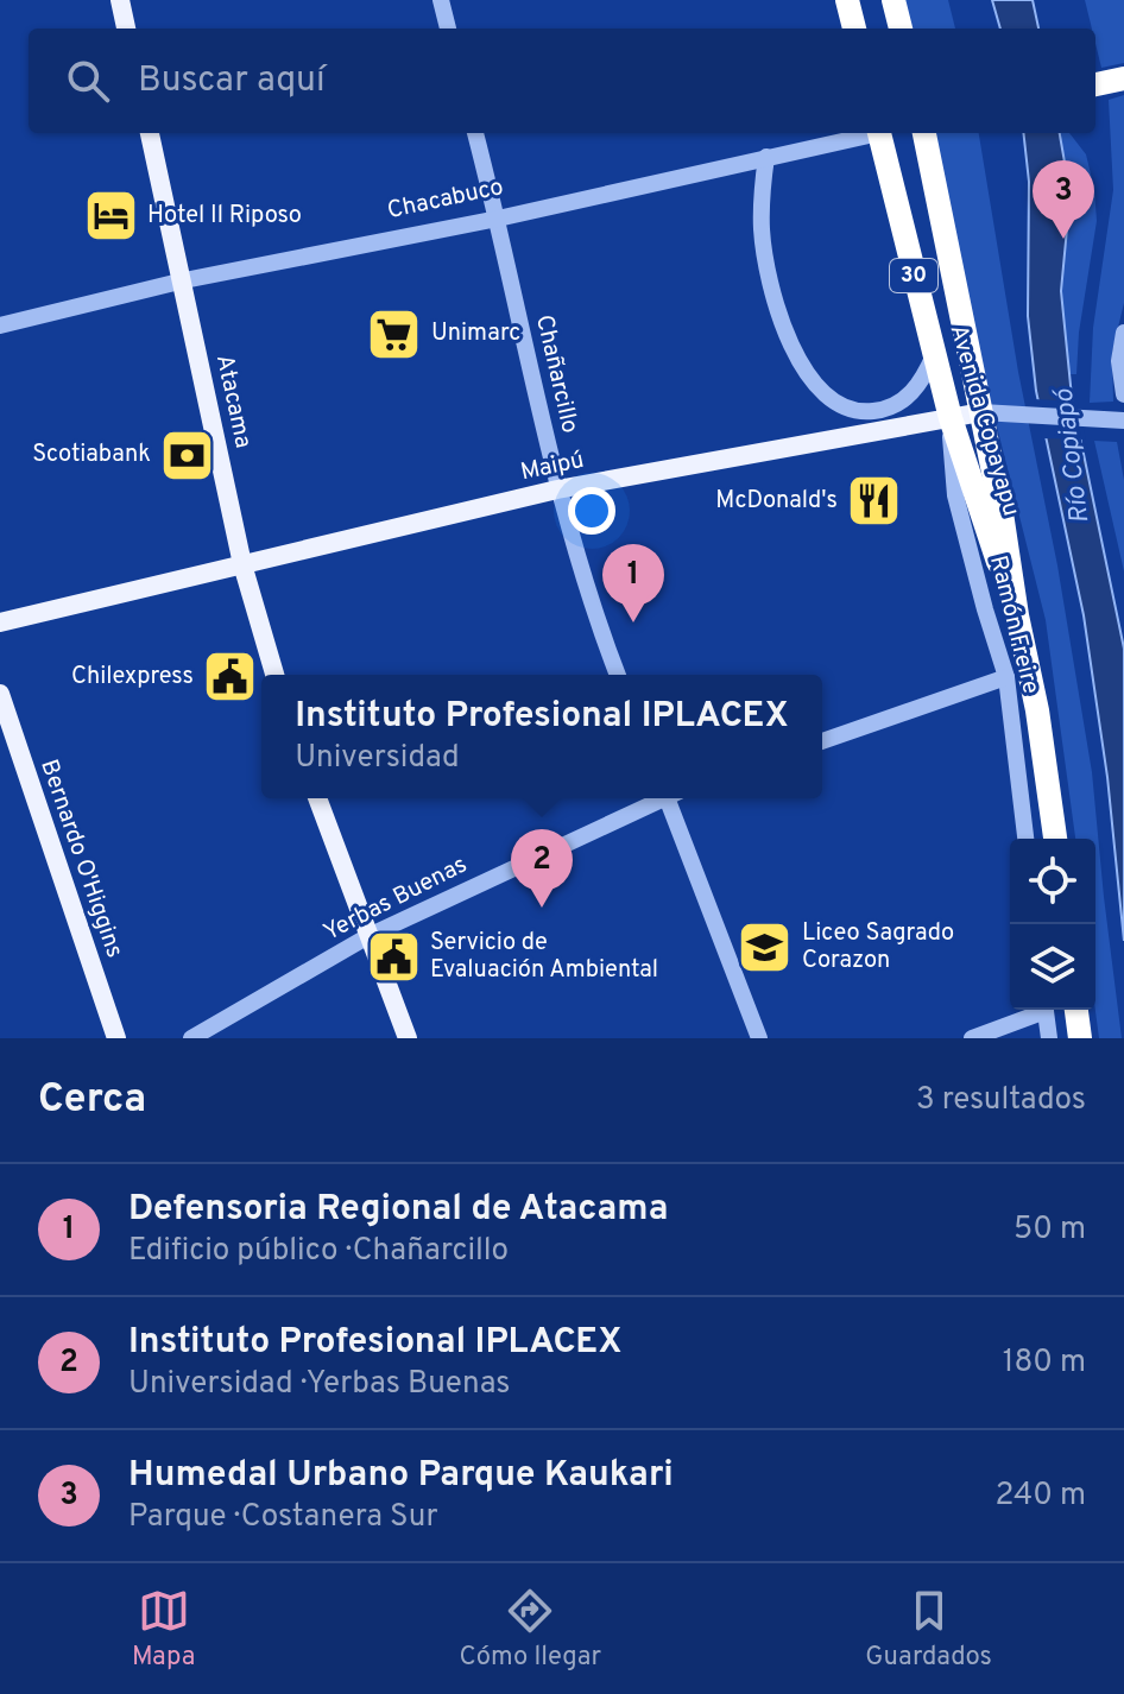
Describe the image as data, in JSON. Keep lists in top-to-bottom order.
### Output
{
  "streets": {
    "highway": ["30", "Avenida Copayapu"],
    "main road": ["Atacama", "Maipú", "Bernardo O'Higgins"],
    "street": [
      "Chacabuco",
      "Chañarcillo",
      "Ramón Freire",
      "Yerbas Buenas"
    ]
  },
  "crossings": [
    ["Chacabuco", "Chañarcillo"],
    ["Chacabuco", "Atacama"],
    ["Chañarcillo", "Maipú"],
    ["Atacama", "Maipú"],
    ["Avenida Copayapu", "Maipú"],
    ["Avenida Copayapu", "Ramón Freire"],
    ["Maipú", "Ramón Freire"]
  ],
  "water": ["Río Copiapó"],
  "places": {
    "hotel": ["Hotel Il Riposo"],
    "supermarket": ["Unimarc"],
    "bank": ["Scotiabank"],
    "restaurant": ["McDonald's"],
    "public building": ["Chilexpress", "Servicio de Evaluación Ambiental"],
    "school or university": ["Liceo Sagrado Corazon"]
  },
  "page": {
    "search": "Buscar aquí",
    "pins": ["3", "1", "2"],
    "popup": ["Instituto Profesional IPLACEX", "Universidad"],
    "heading": ["Cerca", "3 resultados"],
    "list": [
      {
        "mark": "1",
        "name": "Defensoria Regional de Atacama",
        "note": "Edificio público · Chañarcillo",
        "value": "50 m"
      },
      {
        "mark": "2",
        "name": "Instituto Profesional IPLACEX",
        "note": "Universidad · Yerbas Buenas",
        "value": "180 m"
      },
      {
        "mark": "3",
        "name": "Humedal Urbano Parque Kaukari",
        "note": "Parque · Costanera Sur",
        "value": "240 m"
      }
    ],
    "nav": ["Mapa", "Cómo llegar", "Guardados"]
  }
}
